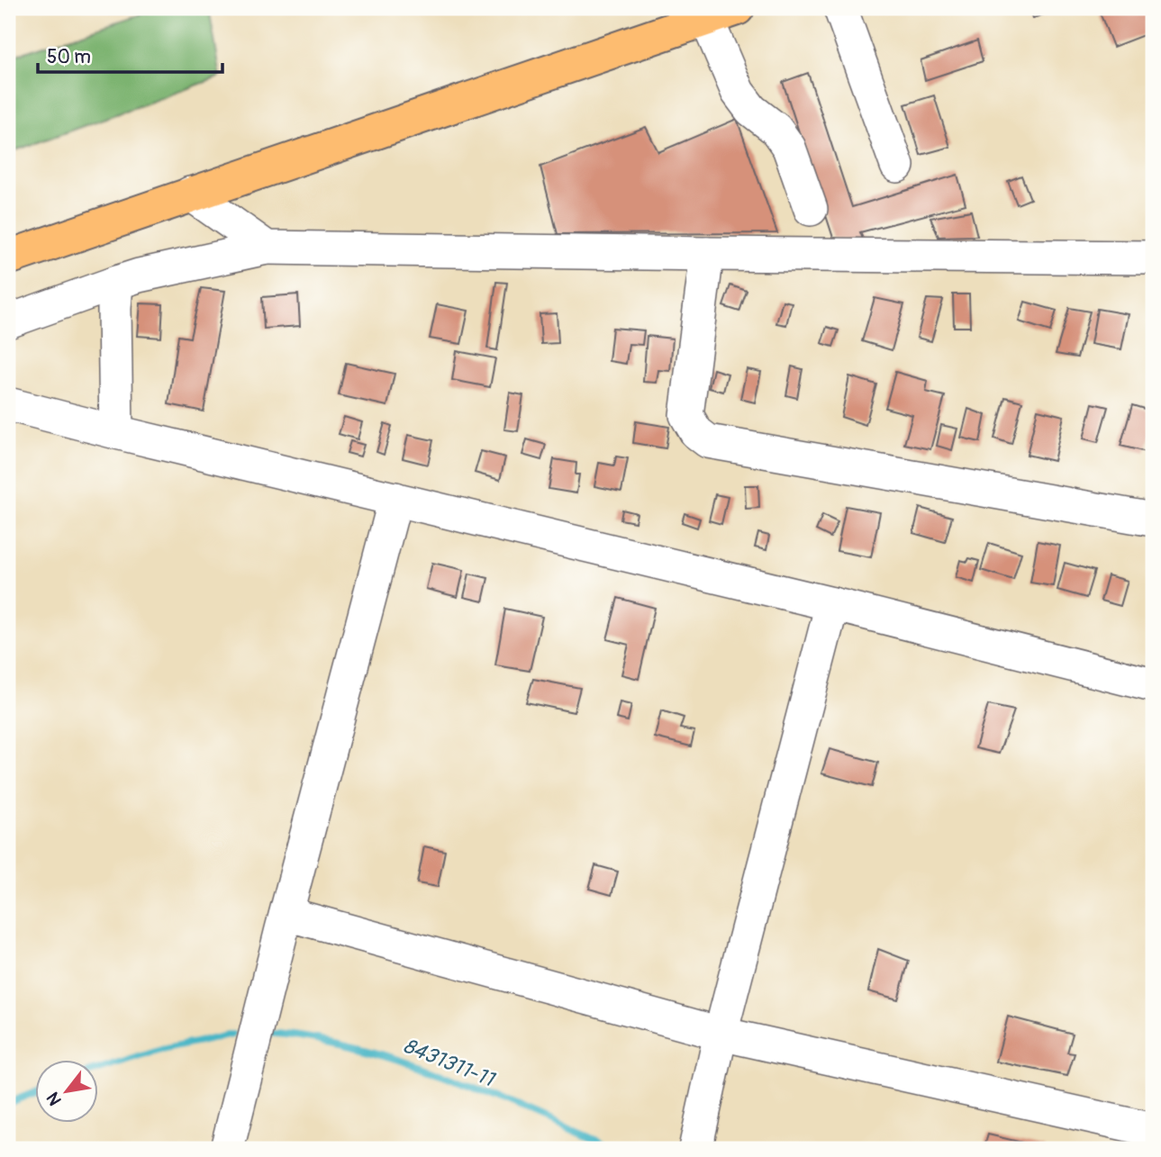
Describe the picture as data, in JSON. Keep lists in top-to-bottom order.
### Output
{
  "water": ["8431311-11"],
  "scale_bar": "50 m",
  "north": "bottom left"
}
